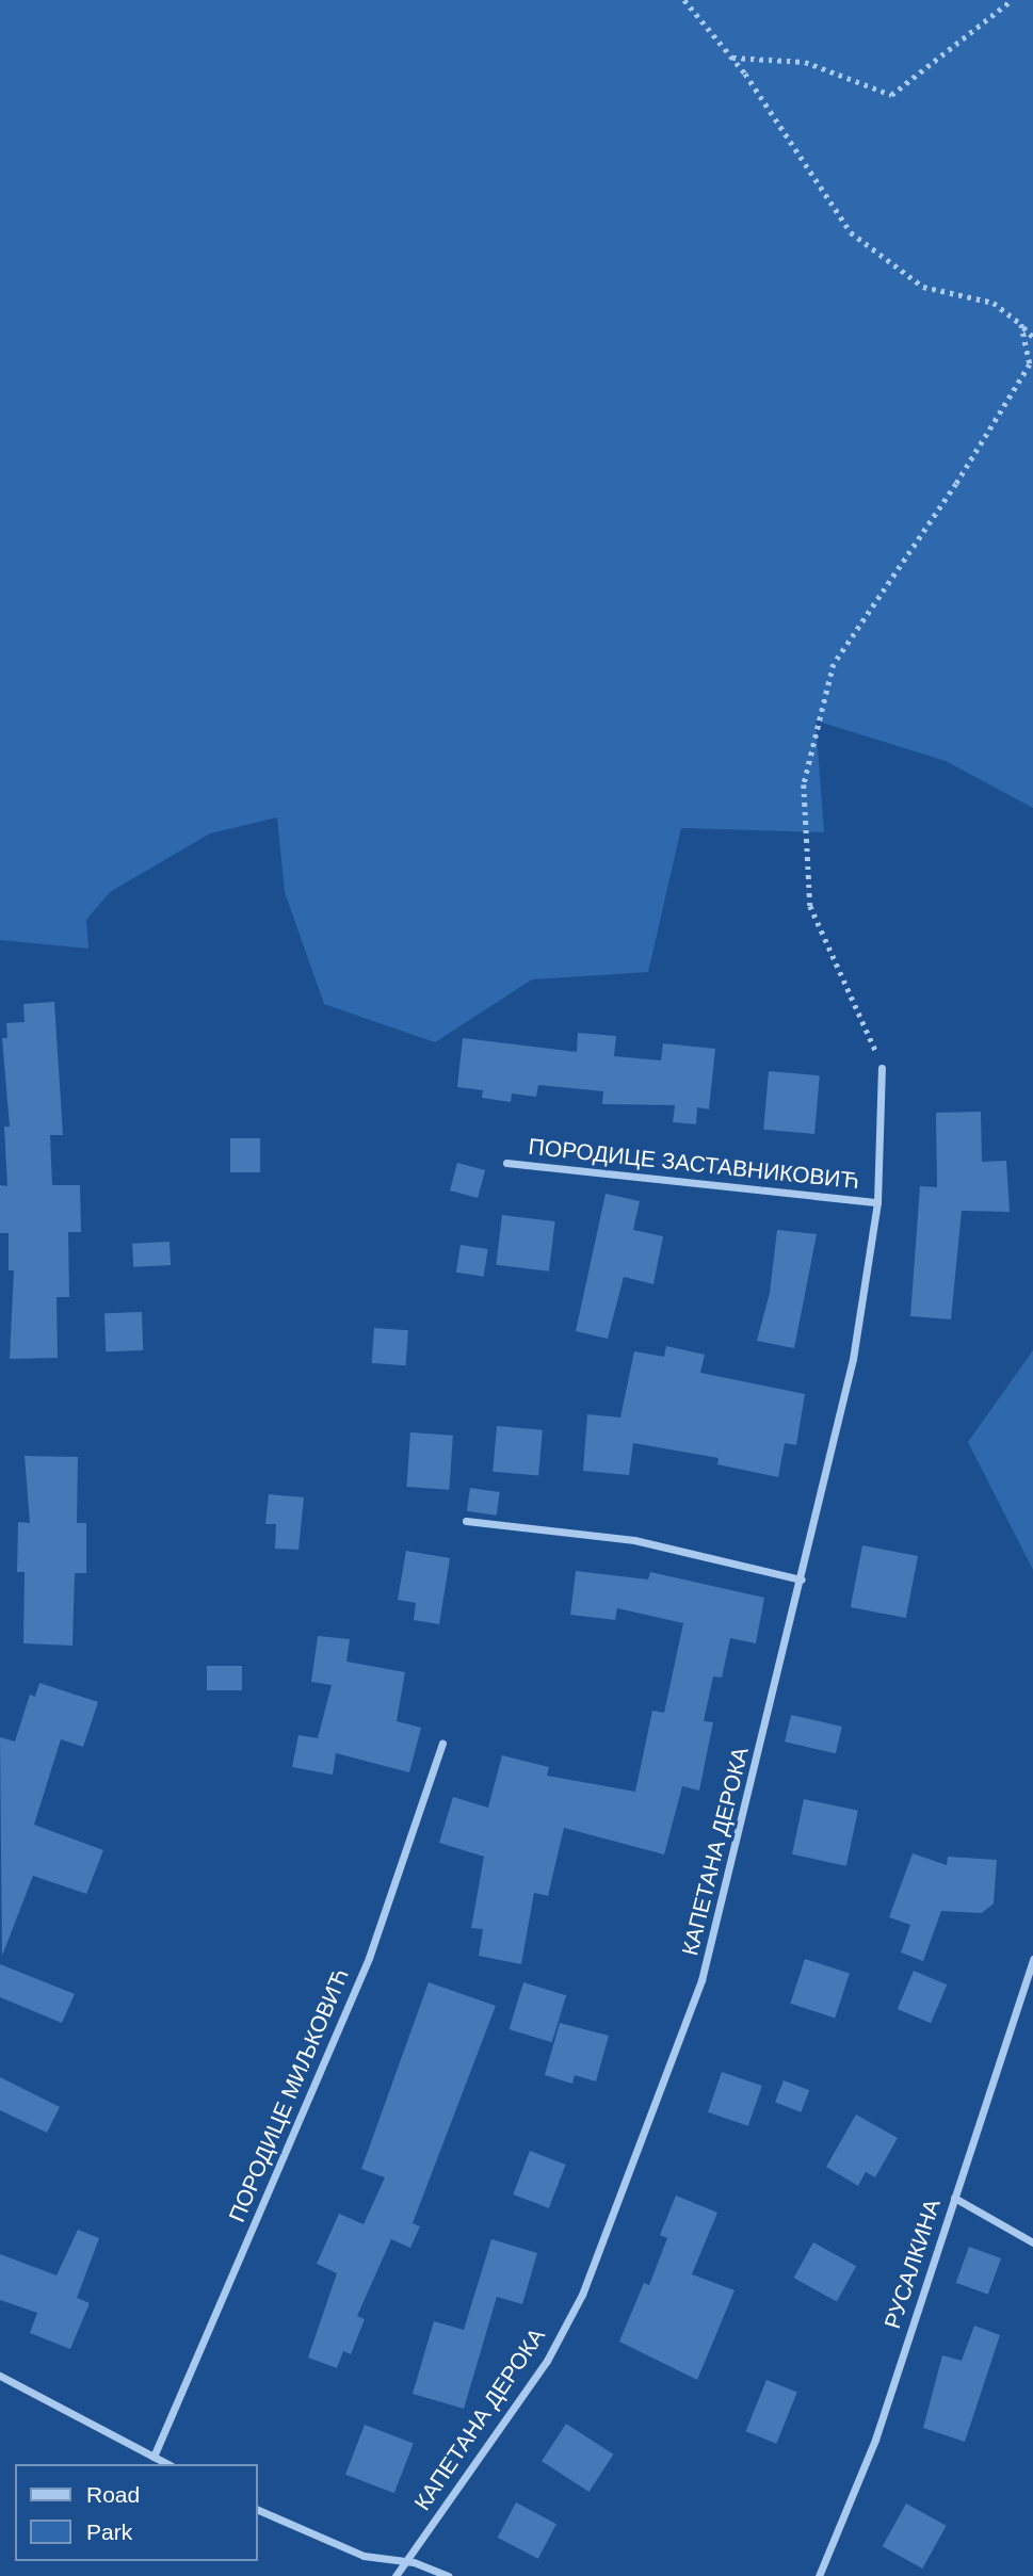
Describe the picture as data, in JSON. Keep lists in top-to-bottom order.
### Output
{
  "streets": {
    "street": [
      "ПОРОДИЦЕ ЗАСТАВНИКОВИЋ",
      "КАПЕТАНА ДЕРОКА",
      "ПОРОДИЦЕ МИЉКОВИЋ",
      "РУСАЛКИНА"
    ]
  },
  "crossings": [
    ["ПОРОДИЦЕ ЗАСТАВНИКОВИЋ", "КАПЕТАНА ДЕРОКА"]
  ],
  "legend": ["Road", "Park"]
}
